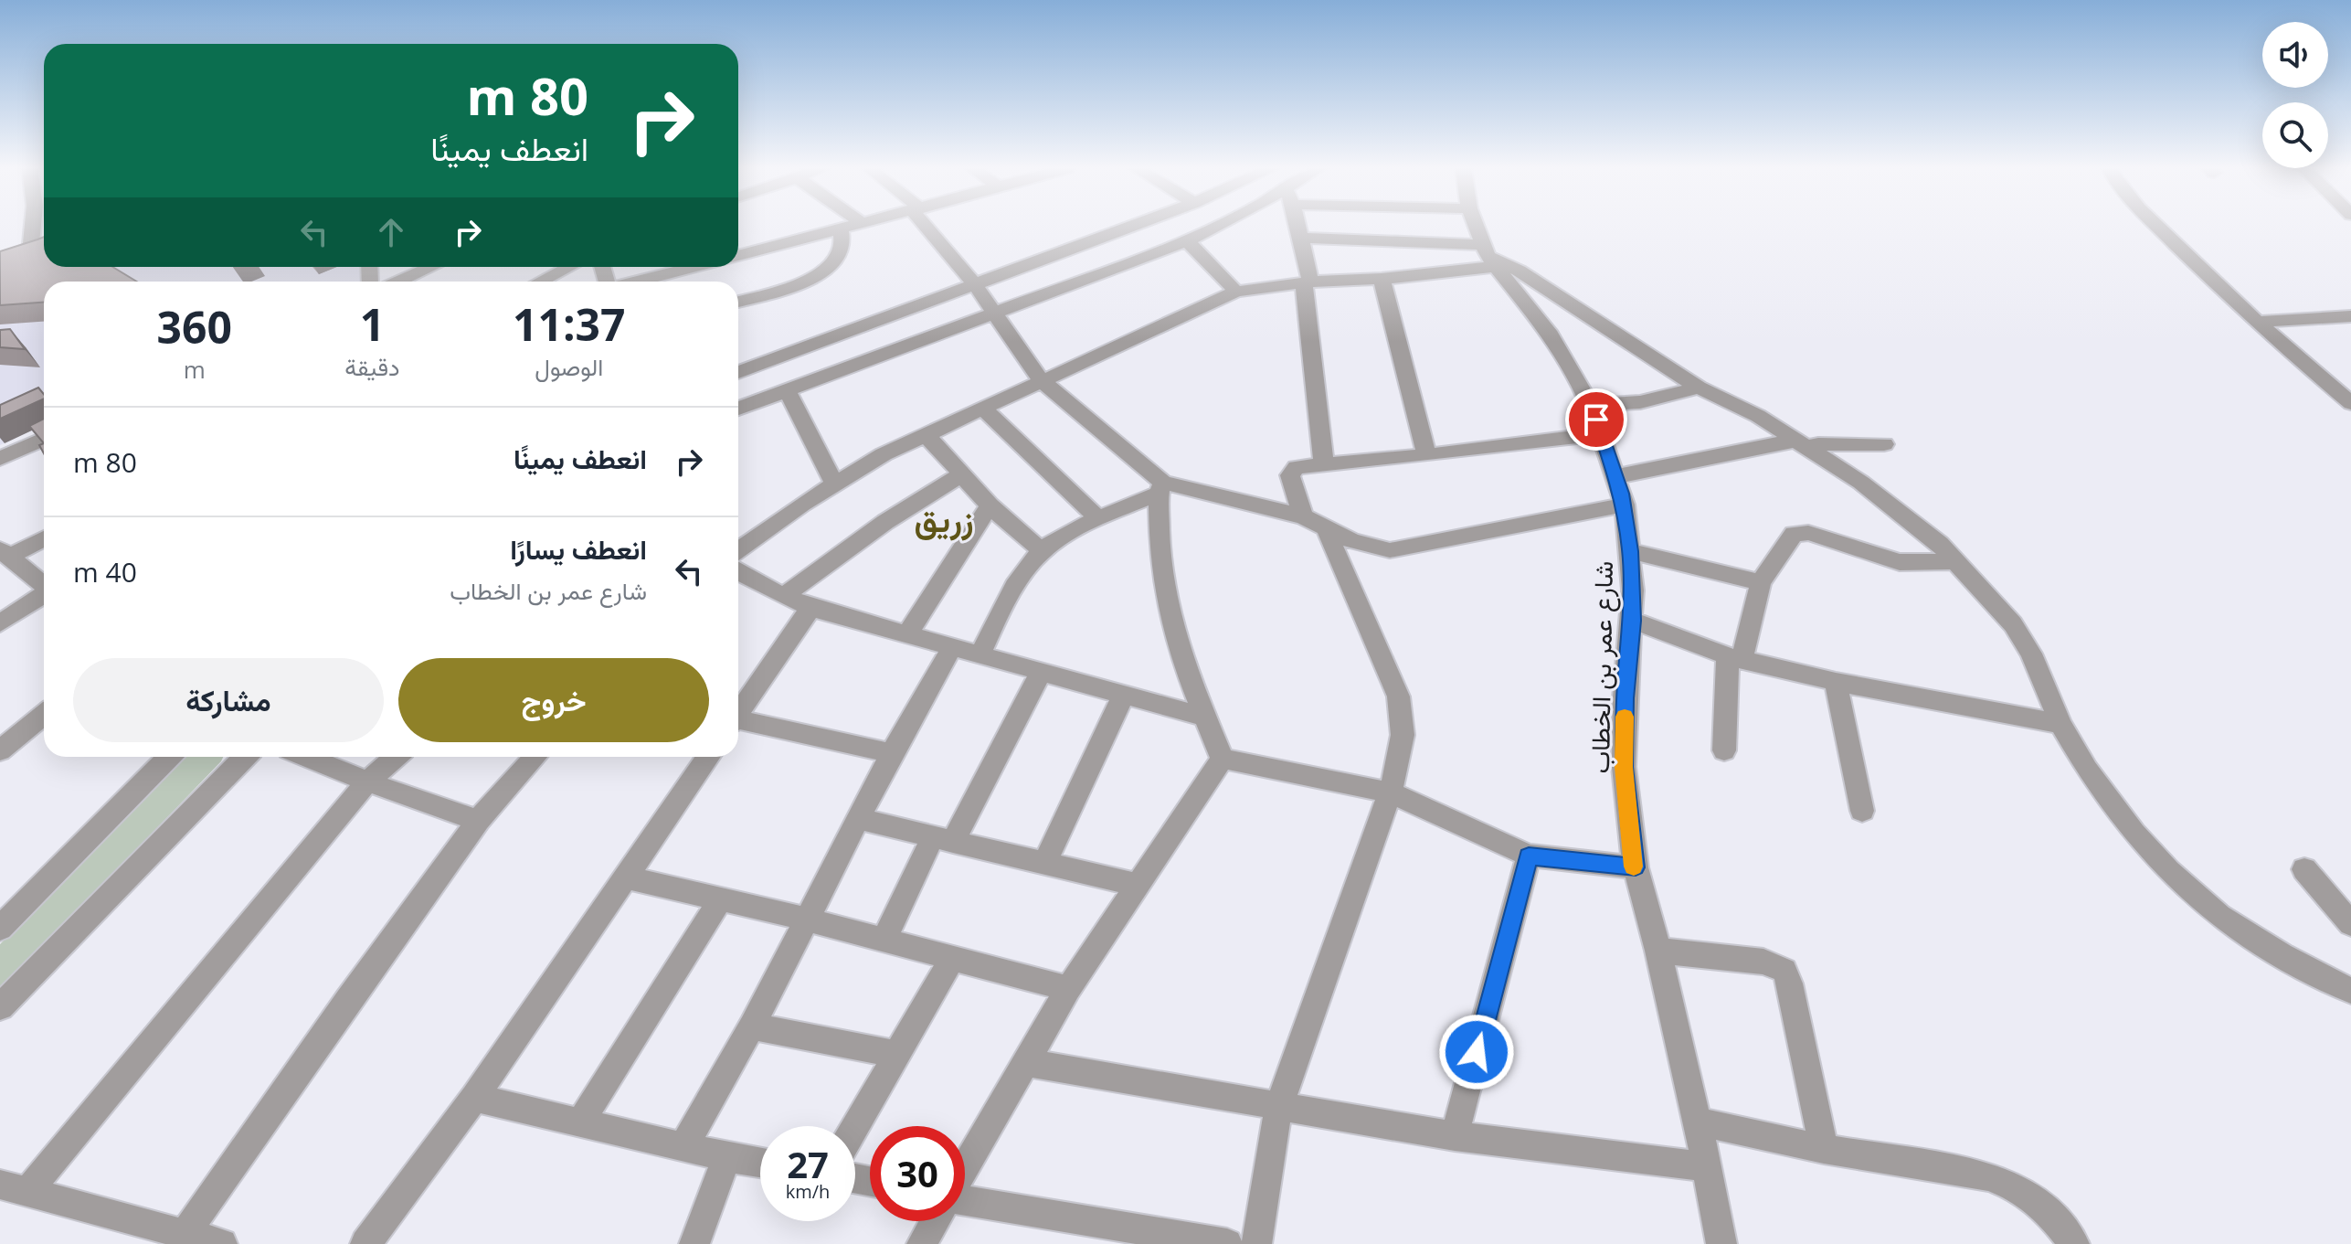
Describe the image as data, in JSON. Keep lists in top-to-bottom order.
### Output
{
  "streets": {
    "street": ["شارع عمر بن الخطاب"]
  },
  "districts": ["زريق"],
  "page": {
    "turn": ["80 m", "انعطف يمينًا"],
    "eta": [
      "11:37",
      "الوصول",
      "1",
      "دقيقة",
      "360",
      "m"
    ],
    "list": [
      {
        "name": "انعطف يمينًا",
        "value": "80 m"
      },
      {
        "name": "انعطف يسارًا",
        "note": "شارع عمر بن الخطاب",
        "value": "40 m"
      }
    ],
    "buttons": ["خروج", "مشاركة"],
    "speed": "27 km/h",
    "limit": "30"
  }
}
